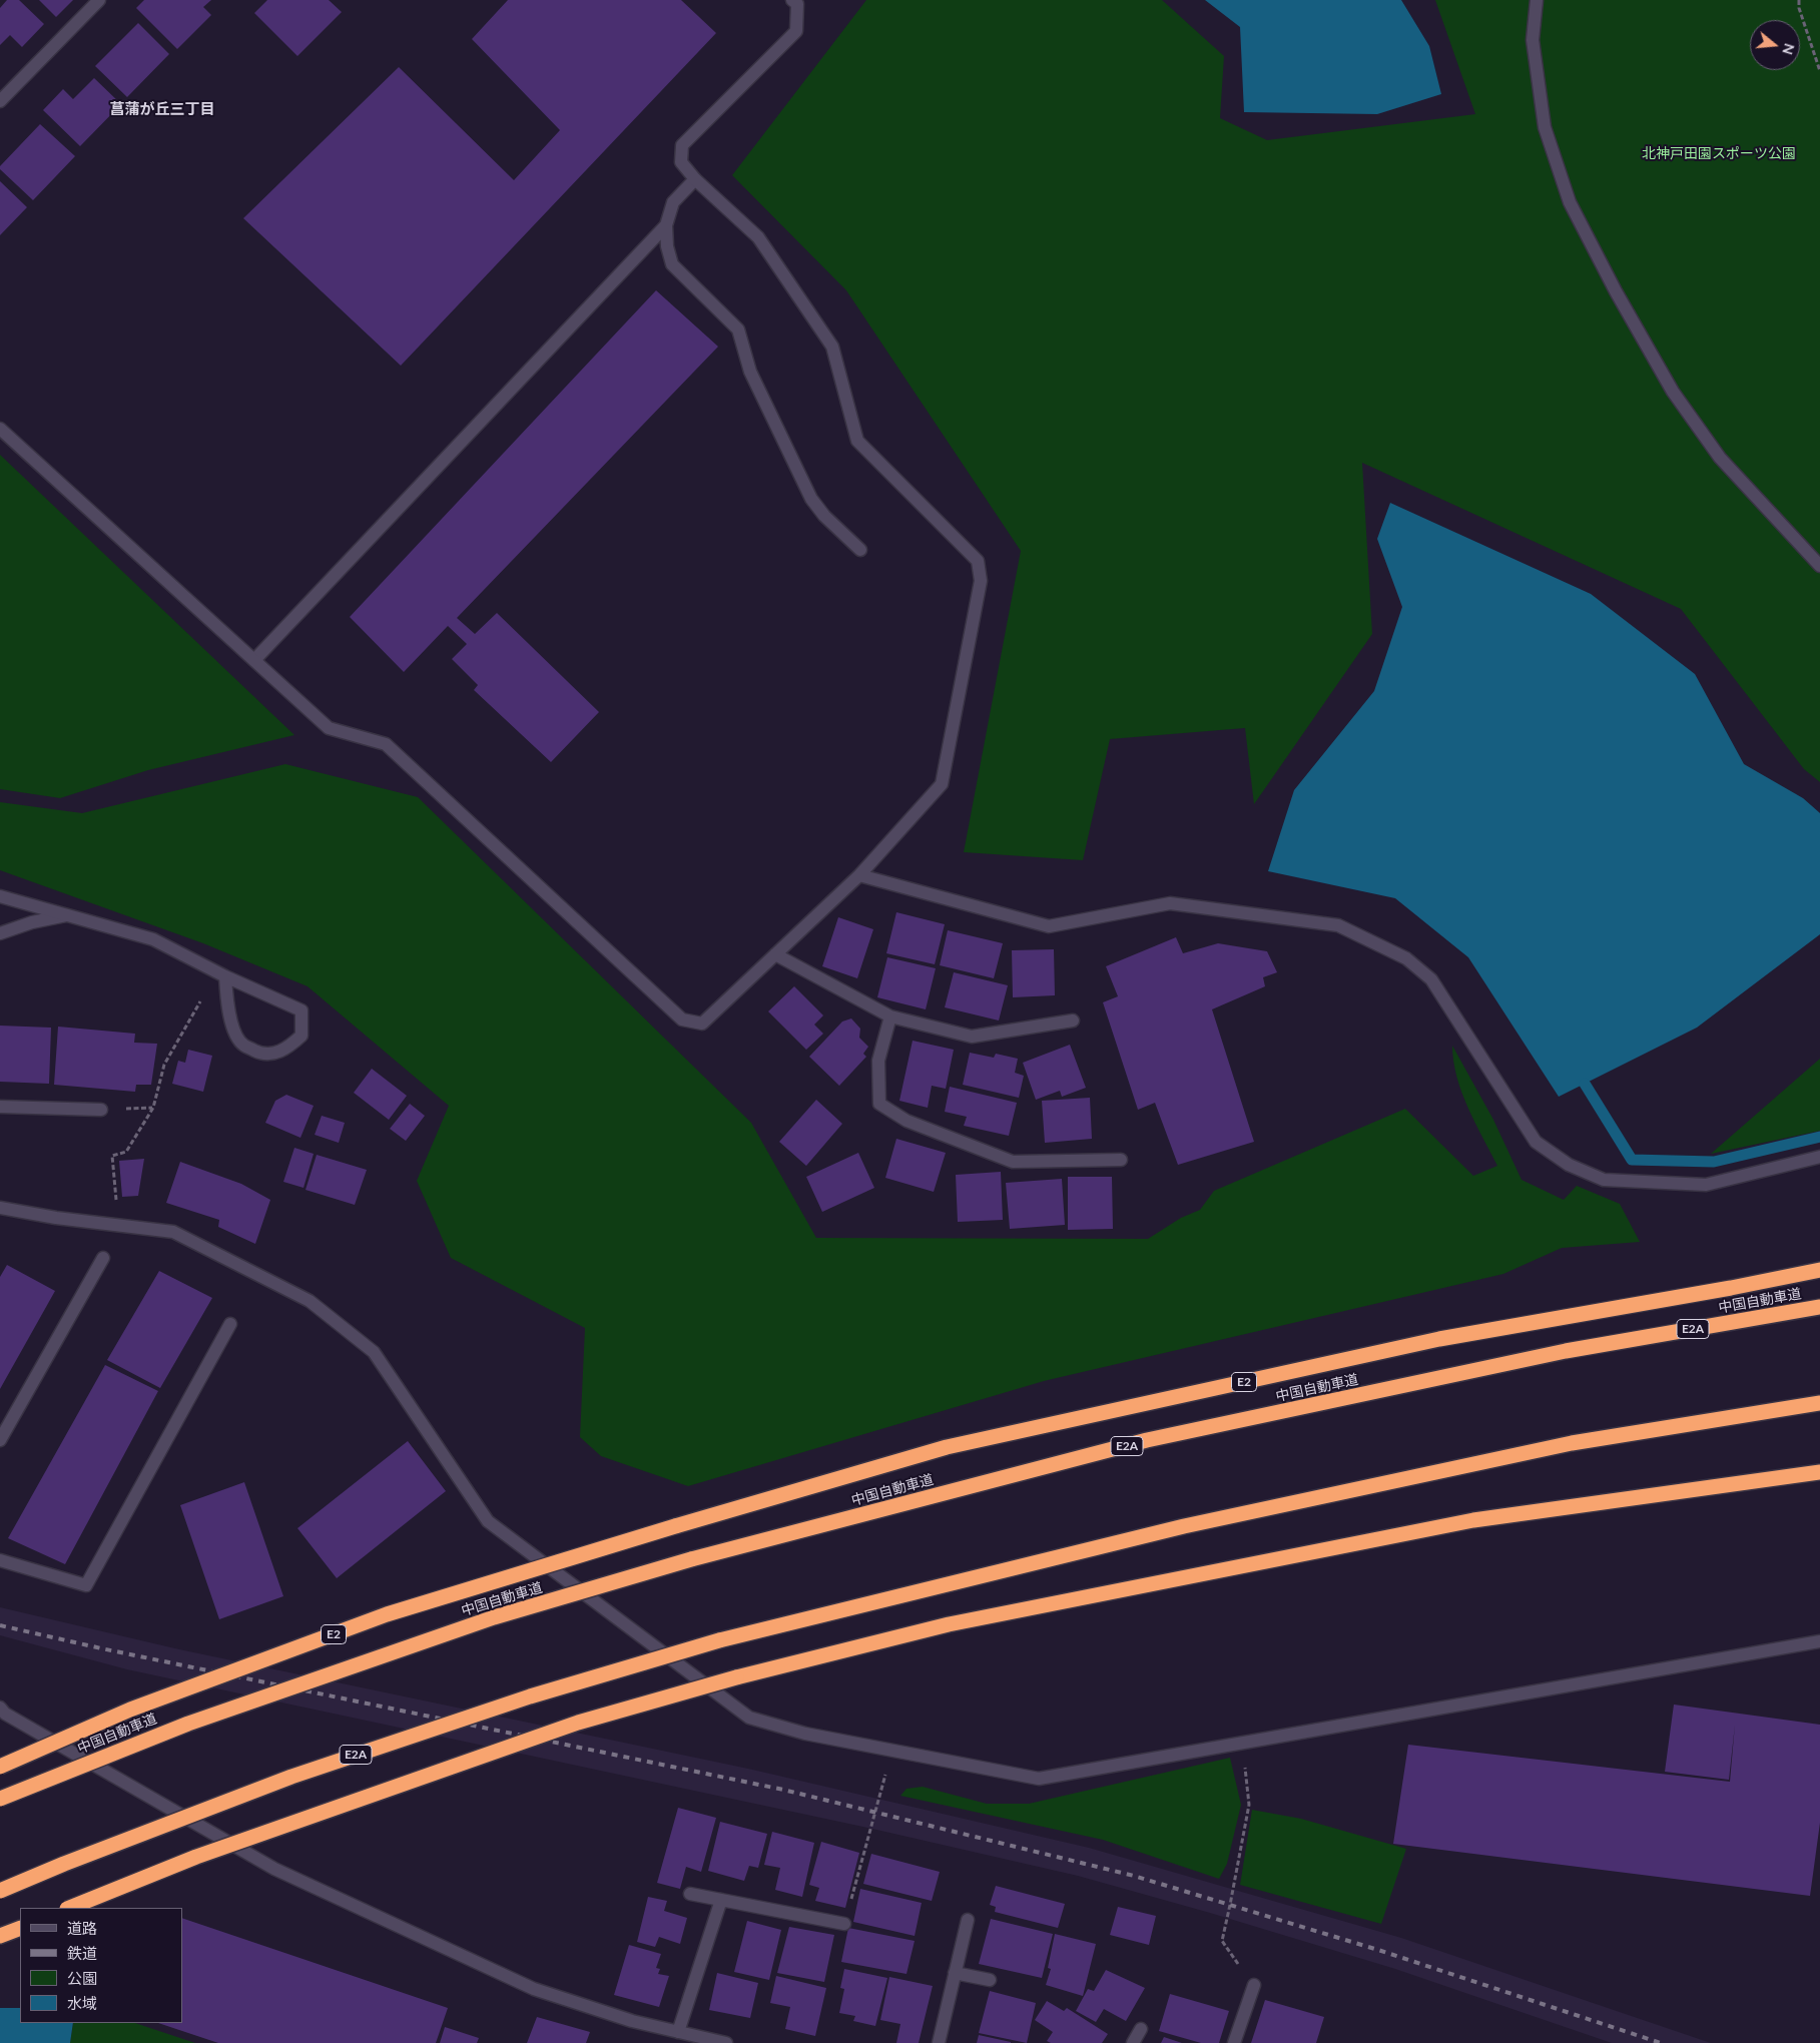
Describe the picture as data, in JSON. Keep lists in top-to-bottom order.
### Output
{
  "streets": {
    "highway": ["中国自動車道", "E2A", "E2"]
  },
  "districts": ["菖蒲が丘三丁目"],
  "parks": ["北神戸田園スポーツ公園"],
  "legend": [
    "道路",
    "鉄道",
    "公園",
    "水域"
  ],
  "north": "right"
}
